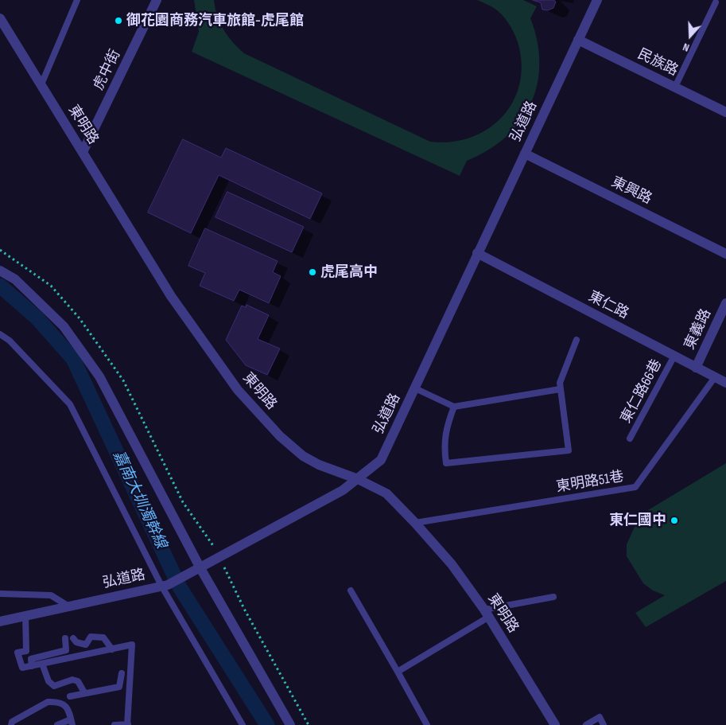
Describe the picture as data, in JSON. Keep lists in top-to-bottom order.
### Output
{
  "streets": {
    "street": [
      "民族路",
      "虎中街",
      "弘道路",
      "東明路",
      "東興路",
      "東仁路",
      "東義路"
    ],
    "lane": ["東仁路66巷", "東明路51巷"]
  },
  "crossings": [
    ["民族路", "弘道路"],
    ["虎中街", "東明路"],
    ["弘道路", "東明路"],
    ["弘道路", "東興路"],
    ["弘道路", "東仁路"],
    ["東明路", "東明路51巷"],
    ["東仁路", "東義路"],
    ["東仁路", "東仁路66巷"],
    ["東仁路", "東明路51巷"]
  ],
  "water": ["嘉南大圳濁幹線"],
  "places": ["御花園商務汽車旅館-虎尾館", "虎尾高中", "東仁國中"],
  "north": "bottom"
}
